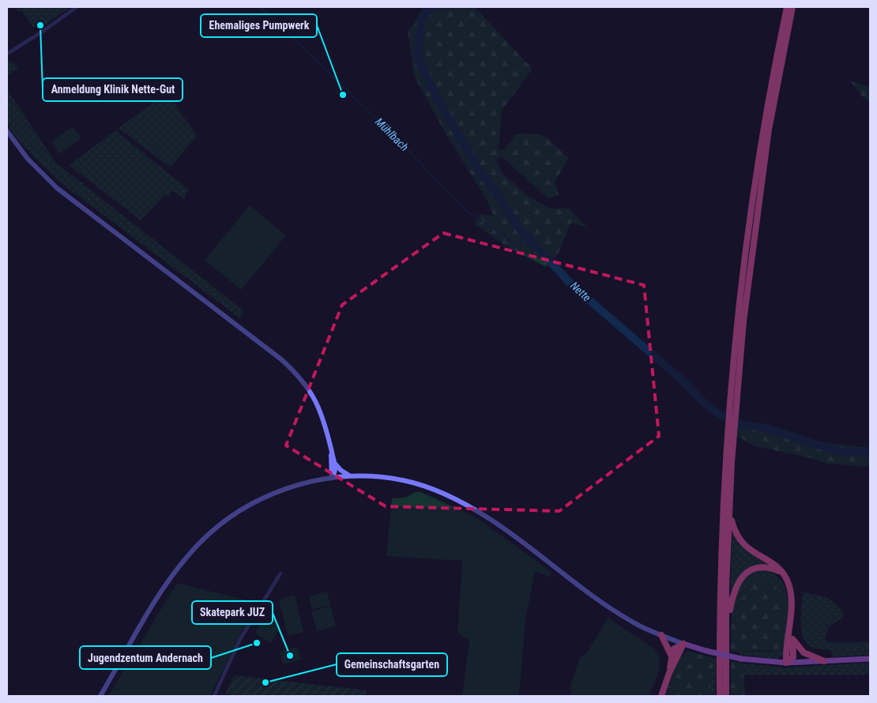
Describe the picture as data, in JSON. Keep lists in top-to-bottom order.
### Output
{
  "water": ["Mühlbach", "Nette"],
  "places": [
    "Anmeldung Klinik Nette-Gut",
    "Ehemaliges Pumpwerk",
    "Jugendzentum Andernach",
    "Skatepark JUZ",
    "Gemeinschaftsgarten"
  ]
}
